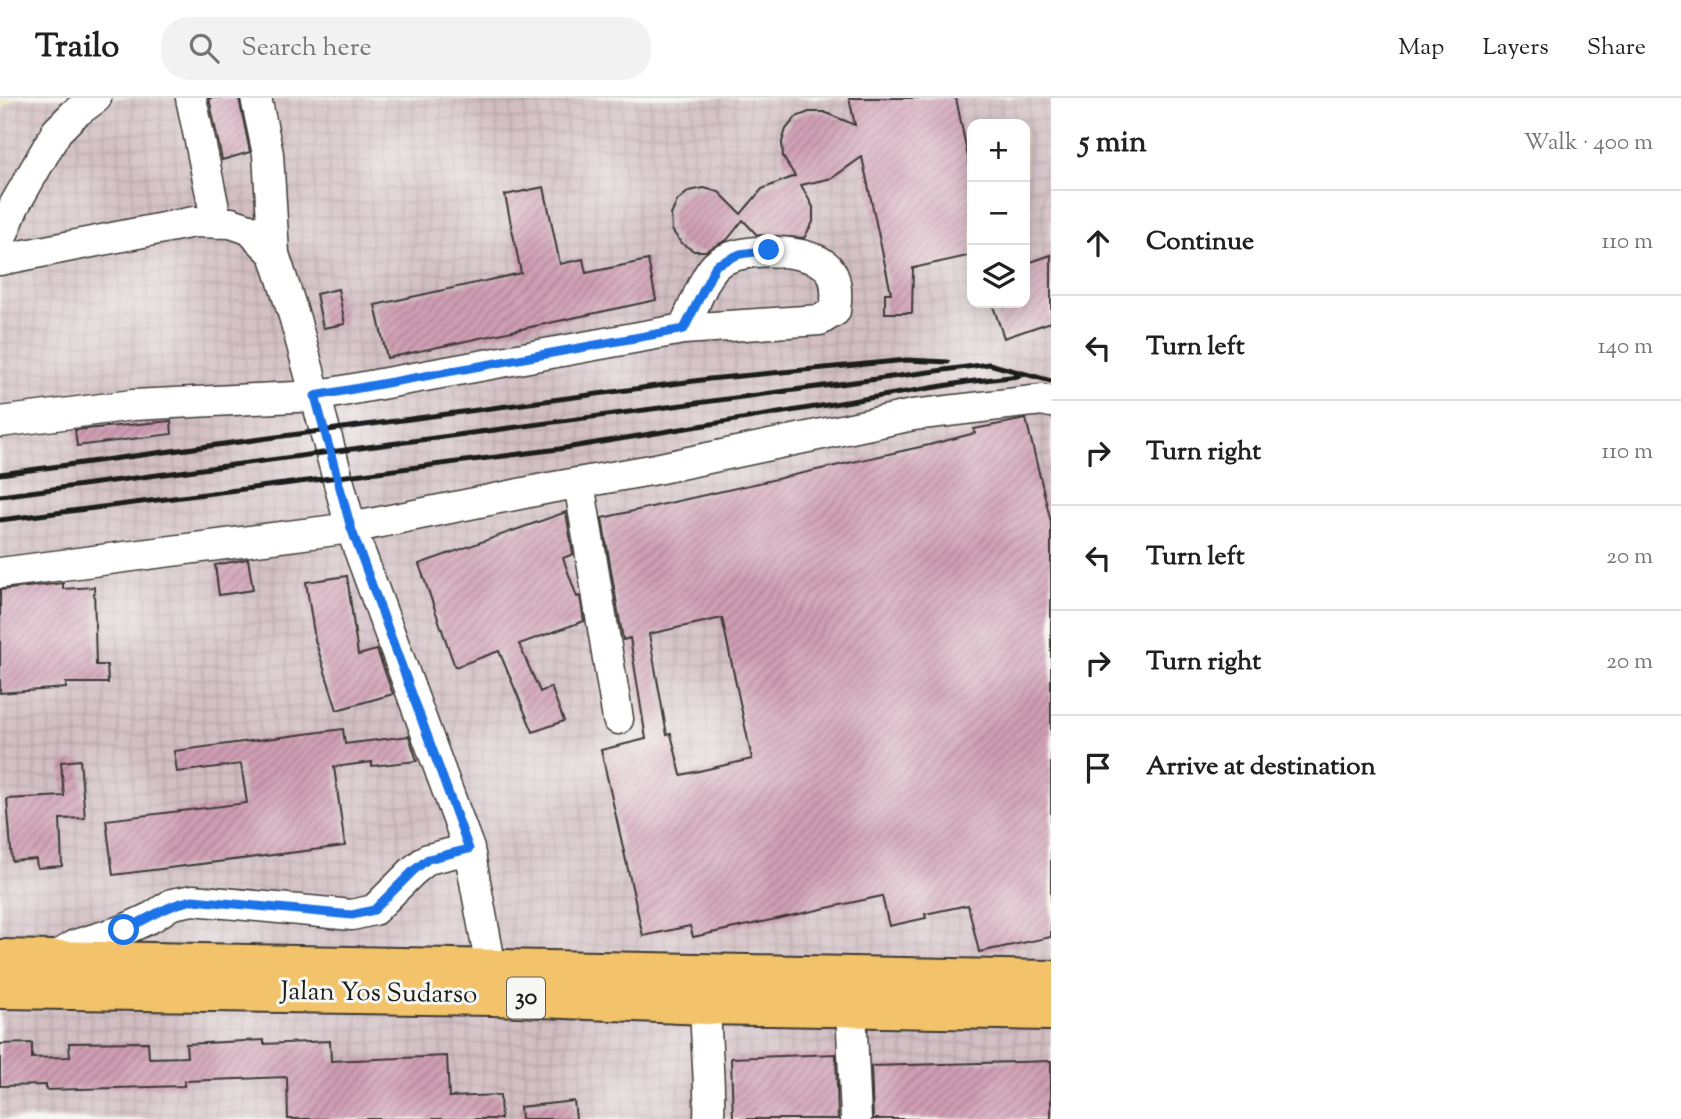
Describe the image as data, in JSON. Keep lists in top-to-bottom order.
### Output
{
  "streets": {
    "highway": ["Jalan Yos Sudarso", "30"]
  },
  "page": {
    "header": "Trailo",
    "search": "Search here",
    "nav": ["Map", "Layers", "Share"],
    "heading": ["5 min", "Walk · 400 m"],
    "map_buttons": ["+", "−"],
    "list": [
      ["Continue", "110 m"],
      ["Turn left", "140 m"],
      ["Turn right", "110 m"],
      ["Turn left", "20 m"],
      ["Turn right", "20 m"],
      "Arrive at destination"
    ]
  }
}
